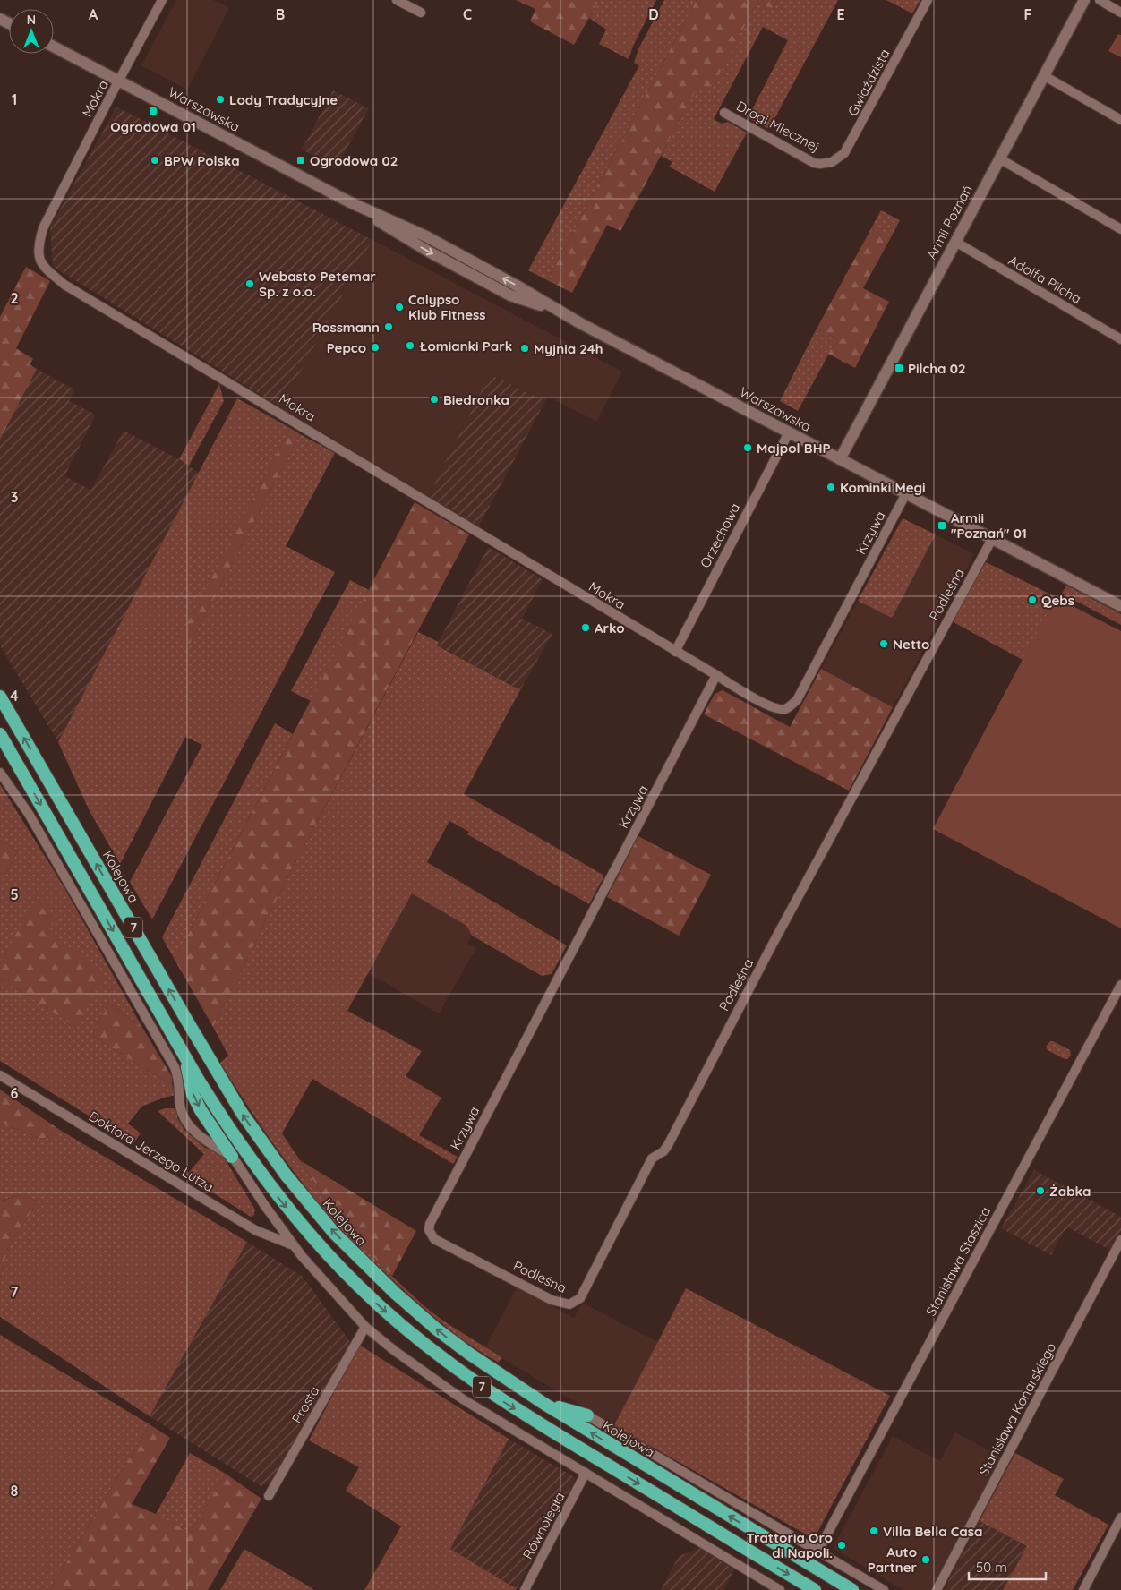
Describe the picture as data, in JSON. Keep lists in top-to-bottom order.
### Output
{
  "streets": {
    "highway": ["Kolejowa", "7"],
    "street": [
      "Gwiaździsta",
      "Mokra",
      "Warszawska",
      "Drogi Mlecznej",
      "Armii Poznań",
      "Adolfa Pilcha",
      "Krzywa",
      "Orzechowa",
      "Podleśna",
      "Doktora Jerzego Lutza",
      "Stanisława Staszica",
      "Prosta",
      "Stanisława Konarskiego",
      "Równoległa"
    ]
  },
  "crossings": [
    ["Gwiaździsta", "Drogi Mlecznej"],
    ["Mokra", "Warszawska"],
    ["Mokra", "Krzywa"],
    ["Mokra", "Orzechowa"],
    ["Warszawska", "Armii Poznań"],
    ["Warszawska", "Krzywa"],
    ["Warszawska", "Orzechowa"],
    ["Warszawska", "Podleśna"],
    ["Armii Poznań", "Adolfa Pilcha"],
    ["Krzywa", "Podleśna"],
    ["Kolejowa", "Stanisława Staszica"]
  ],
  "places": {
    "other": [
      "Lody Tradycyjne",
      "BPW Polska",
      "Webasto Petemar Sp. z o.o.",
      "Calypso Klub Fitness",
      "Rossmann",
      "Łomianki Park",
      "Pepco",
      "Myjnia 24h",
      "Biedronka",
      "Majpol BHP",
      "Kominki Megi",
      "Qebs",
      "Arko",
      "Netto",
      "Żabka",
      "Villa Bella Casa",
      "Trattoria Oro di Napoli.",
      "Auto Partner"
    ],
    "transit": [
      "Ogrodowa 01",
      "Ogrodowa 02",
      "Pilcha 02",
      "Armii \"Poznań\" 01"
    ]
  },
  "scale_bar": "50 m",
  "north": "top",
  "grid": {
    "columns": [
      "A",
      "B",
      "C",
      "D",
      "E",
      "F"
    ],
    "rows": [
      "1",
      "2",
      "3",
      "4",
      "5",
      "6",
      "7",
      "8"
    ]
  }
}
